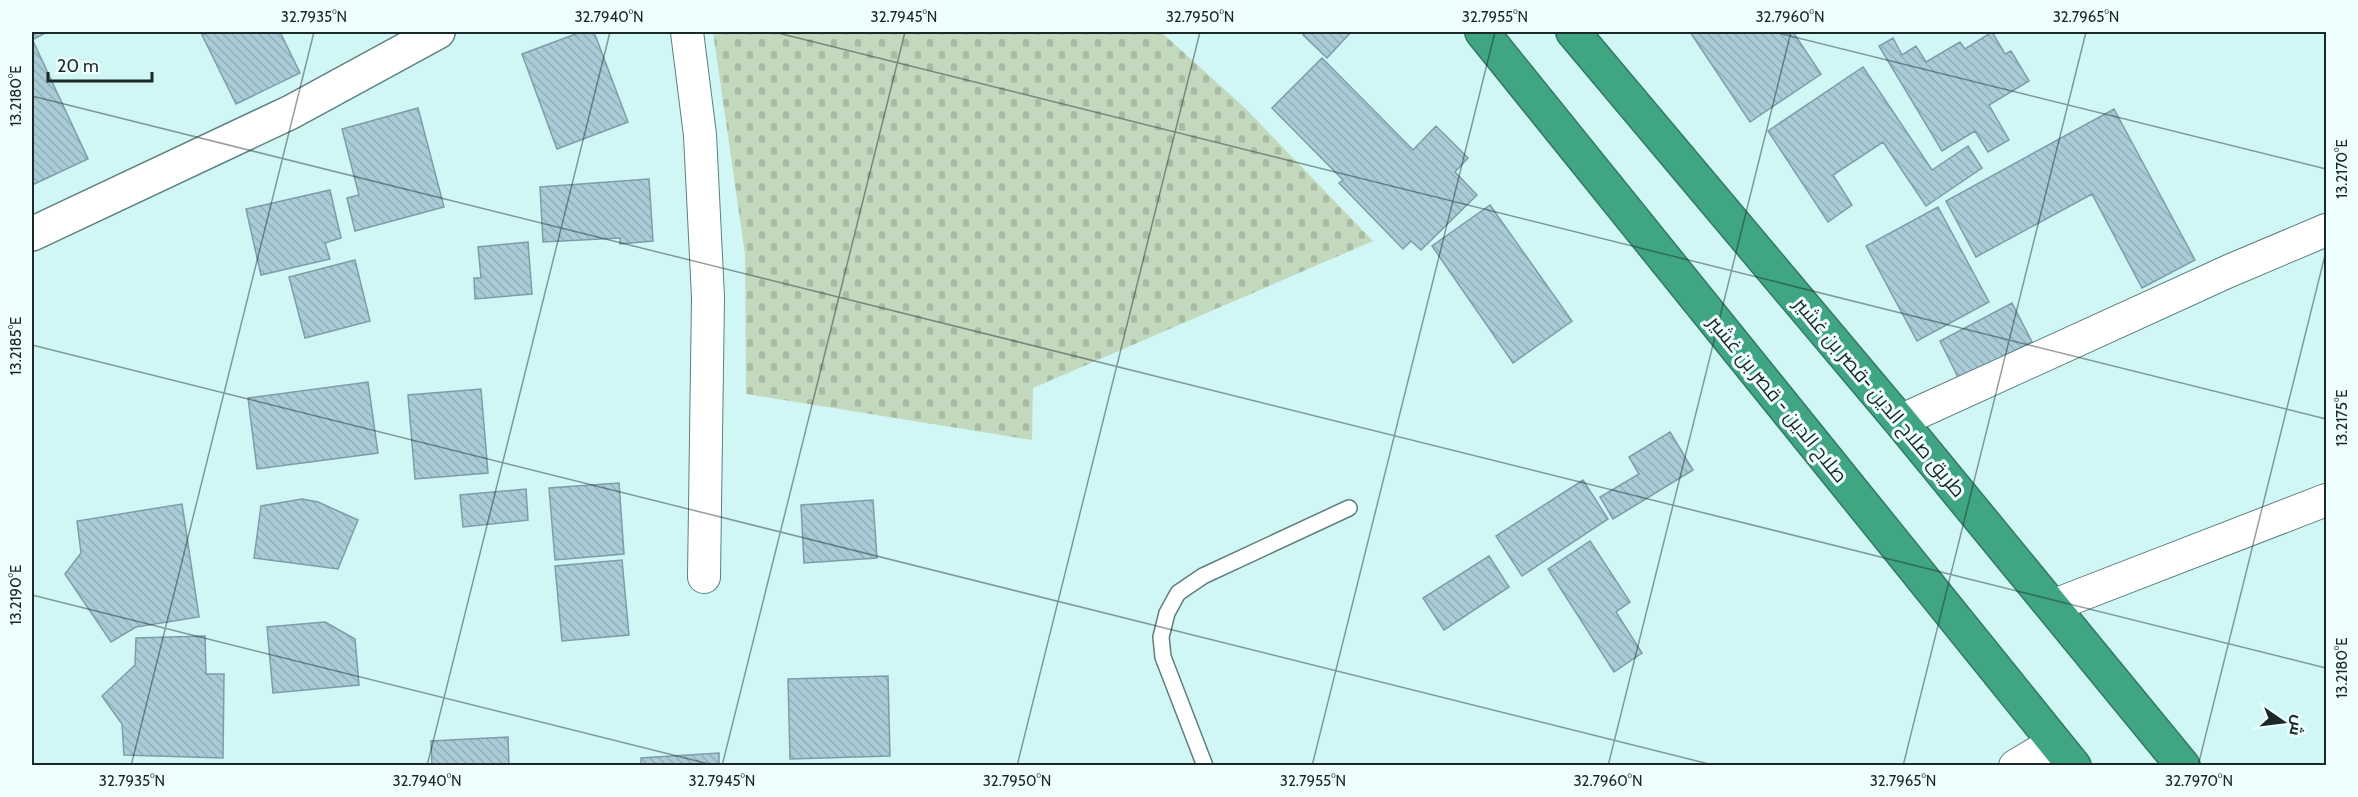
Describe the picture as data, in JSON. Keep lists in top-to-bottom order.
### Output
{
  "streets": {
    "highway": ["طريق صلاح الدين -قصر بن غشير", "صلاح الدين - قصر بن غشير"]
  },
  "scale_bar": "20 m",
  "north": "right",
  "coordinates": [
    "32.7935°N",
    "32.7940°N",
    "32.7945°N",
    "32.7950°N",
    "32.7955°N",
    "32.7960°N",
    "32.7965°N",
    "13.2180°E",
    "13.2170°E",
    "13.2185°E",
    "13.2175°E",
    "13.2190°E",
    "32.7970°N"
  ]
}
